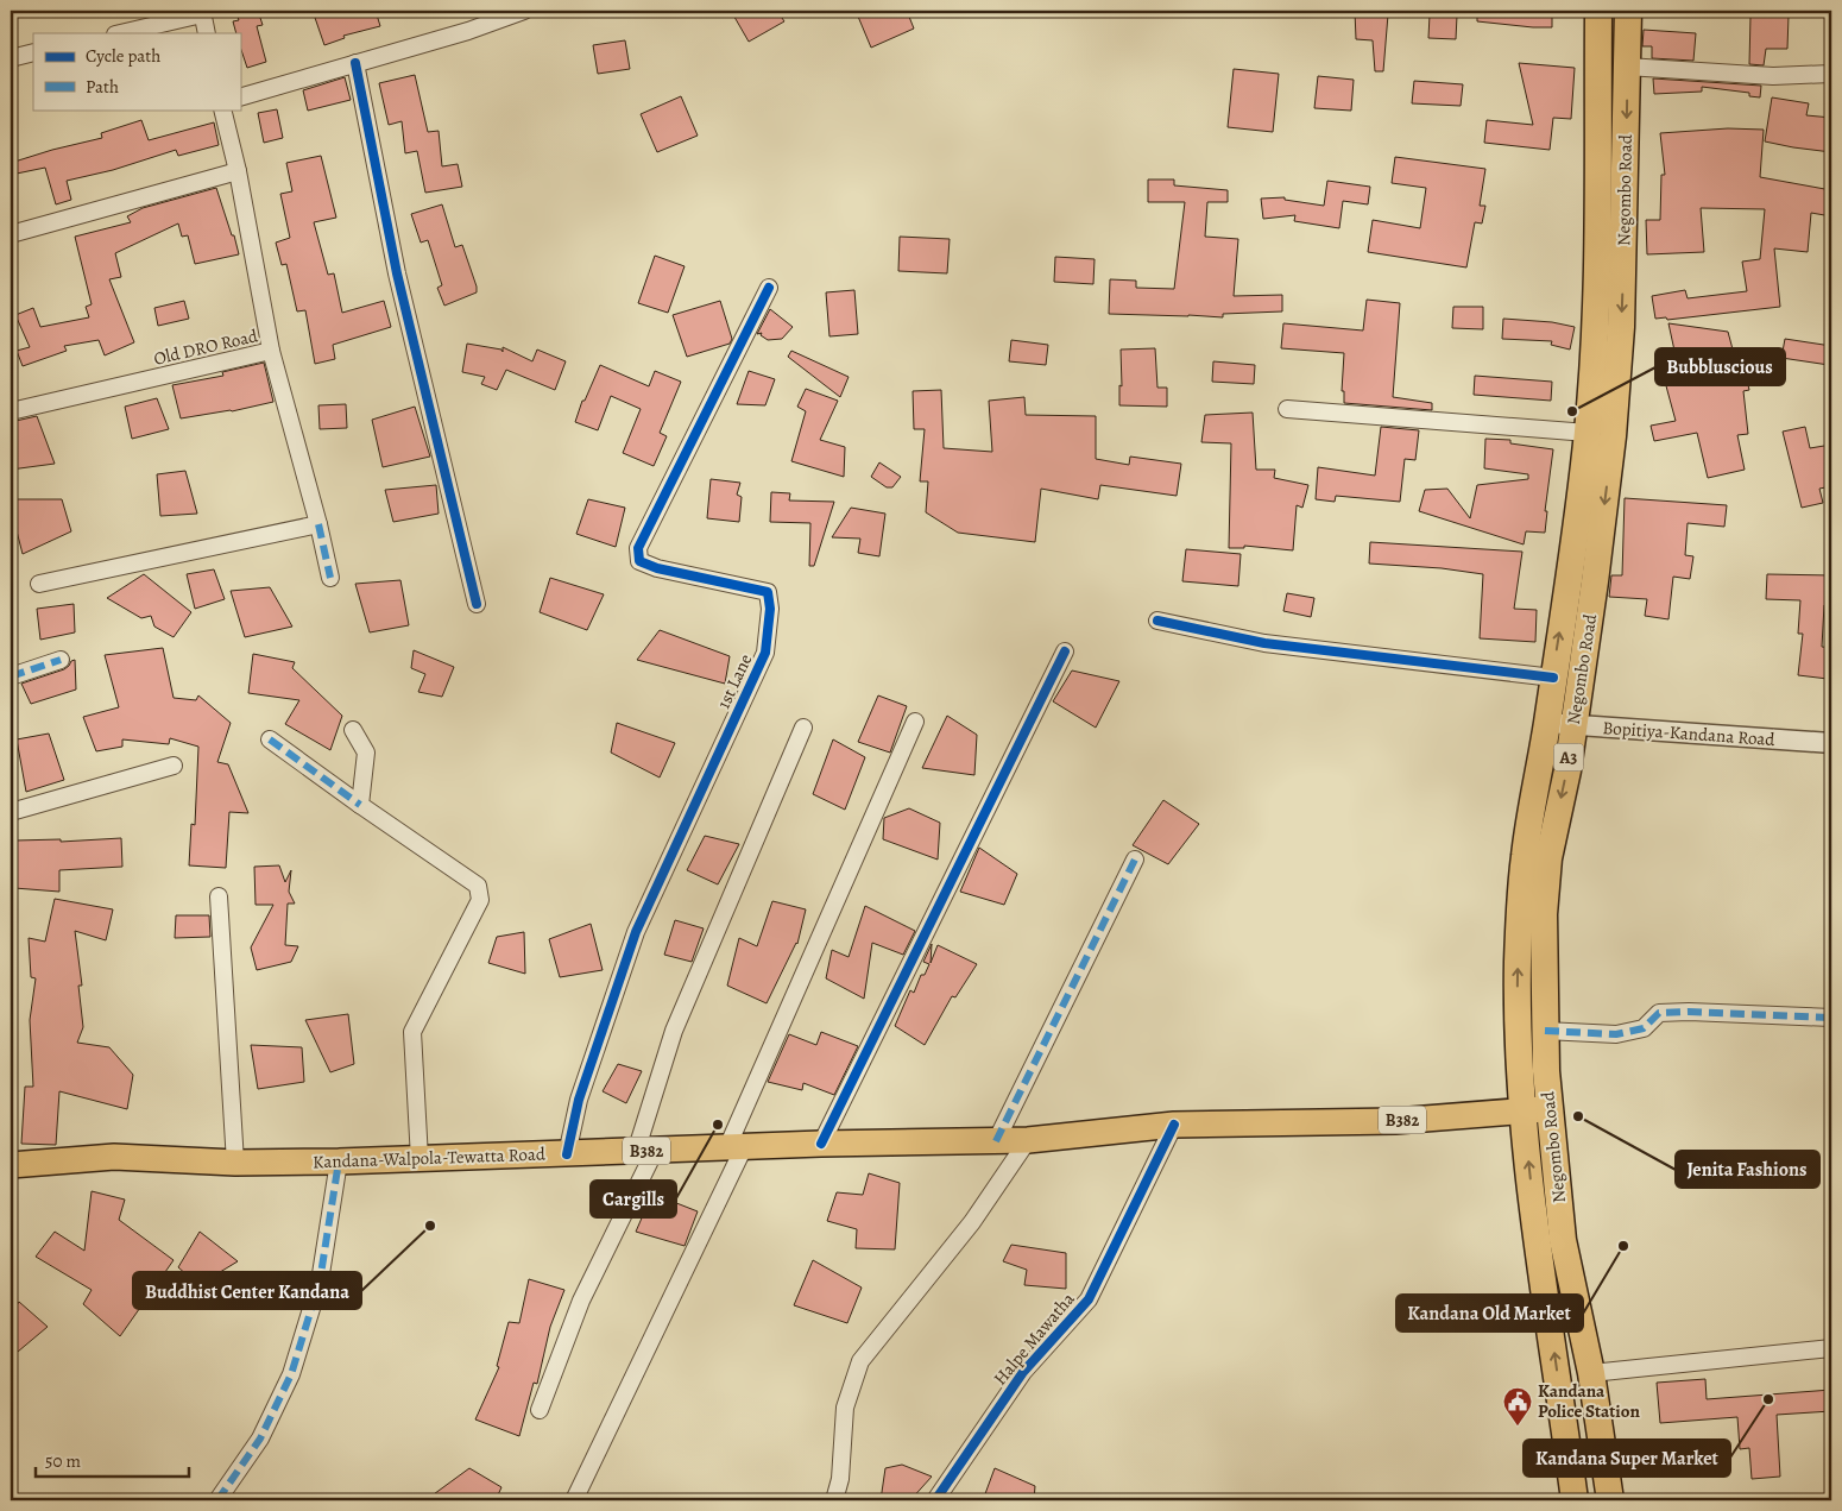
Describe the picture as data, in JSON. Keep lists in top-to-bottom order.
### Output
{
  "streets": {
    "highway": ["Negombo Road", "A3"],
    "main road": ["B382", "Kandana-Walpola-Tewatta Road"],
    "street": [
      "Old DRO Road",
      "1st Lane",
      "Bopitiya-Kandana Road",
      "Halpe Mawatha"
    ]
  },
  "crossings": [
    ["Negombo Road", "Bopitiya-Kandana Road"],
    ["Negombo Road", "Kandana-Walpola-Tewatta Road"],
    ["1st Lane", "Kandana-Walpola-Tewatta Road"],
    ["Kandana-Walpola-Tewatta Road", "Halpe Mawatha"]
  ],
  "places": {
    "other": [
      "Bubbluscious",
      "Jenita Fashions",
      "Cargills",
      "Buddhist Center Kandana",
      "Kandana Old Market",
      "Kandana Super Market"
    ],
    "public building": ["Kandana Police Station"]
  },
  "legend": ["Cycle path", "Path"],
  "scale_bar": "50 m"
}
